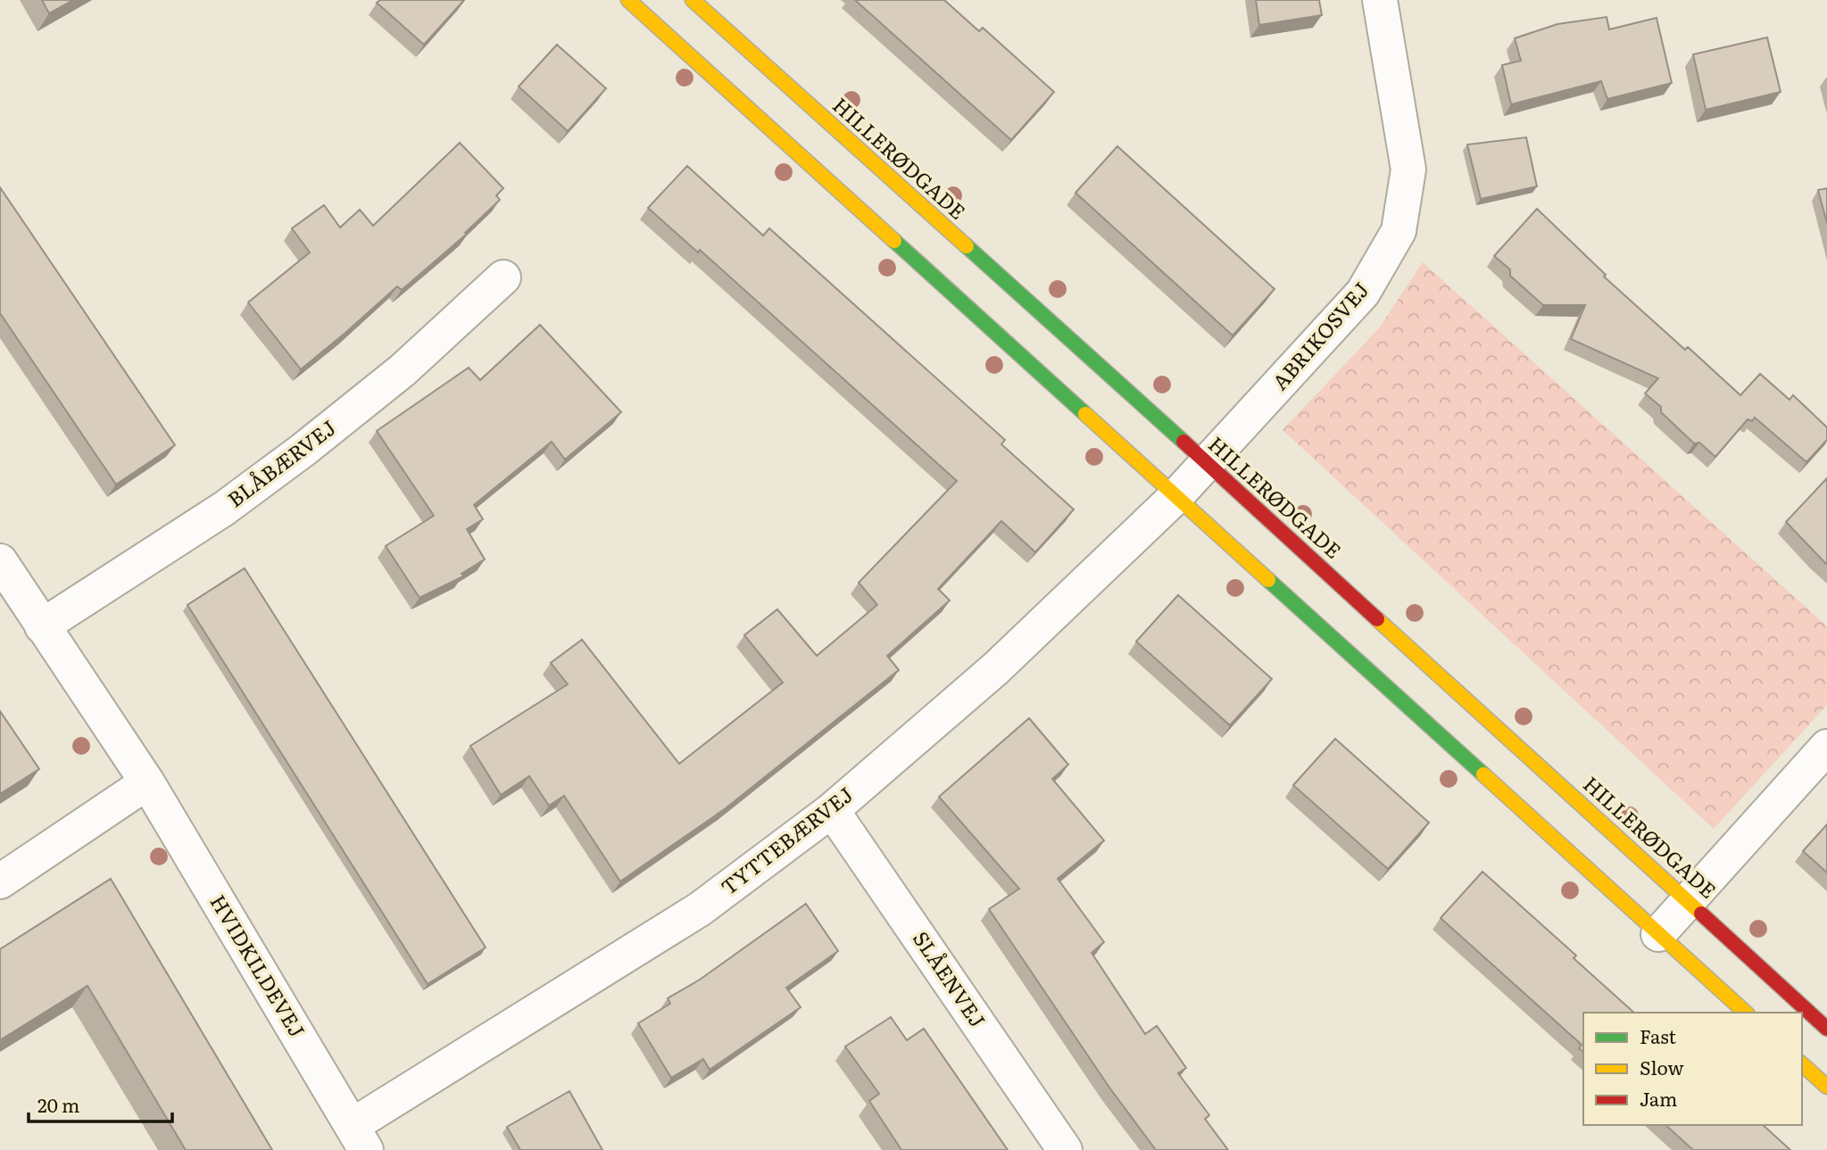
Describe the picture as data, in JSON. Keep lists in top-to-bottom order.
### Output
{
  "streets": {
    "street": [
      "HILLERØDGADE",
      "ABRIKOSVEJ",
      "BLÅBÆRVEJ",
      "TYTTEBÆRVEJ",
      "HVIDKILDEVEJ",
      "SLÅENVEJ"
    ]
  },
  "crossings": [
    ["HILLERØDGADE", "ABRIKOSVEJ"],
    ["ABRIKOSVEJ", "TYTTEBÆRVEJ"],
    ["BLÅBÆRVEJ", "HVIDKILDEVEJ"],
    ["TYTTEBÆRVEJ", "HVIDKILDEVEJ"],
    ["TYTTEBÆRVEJ", "SLÅENVEJ"]
  ],
  "legend": ["Fast", "Slow", "Jam"],
  "scale_bar": "20 m"
}
